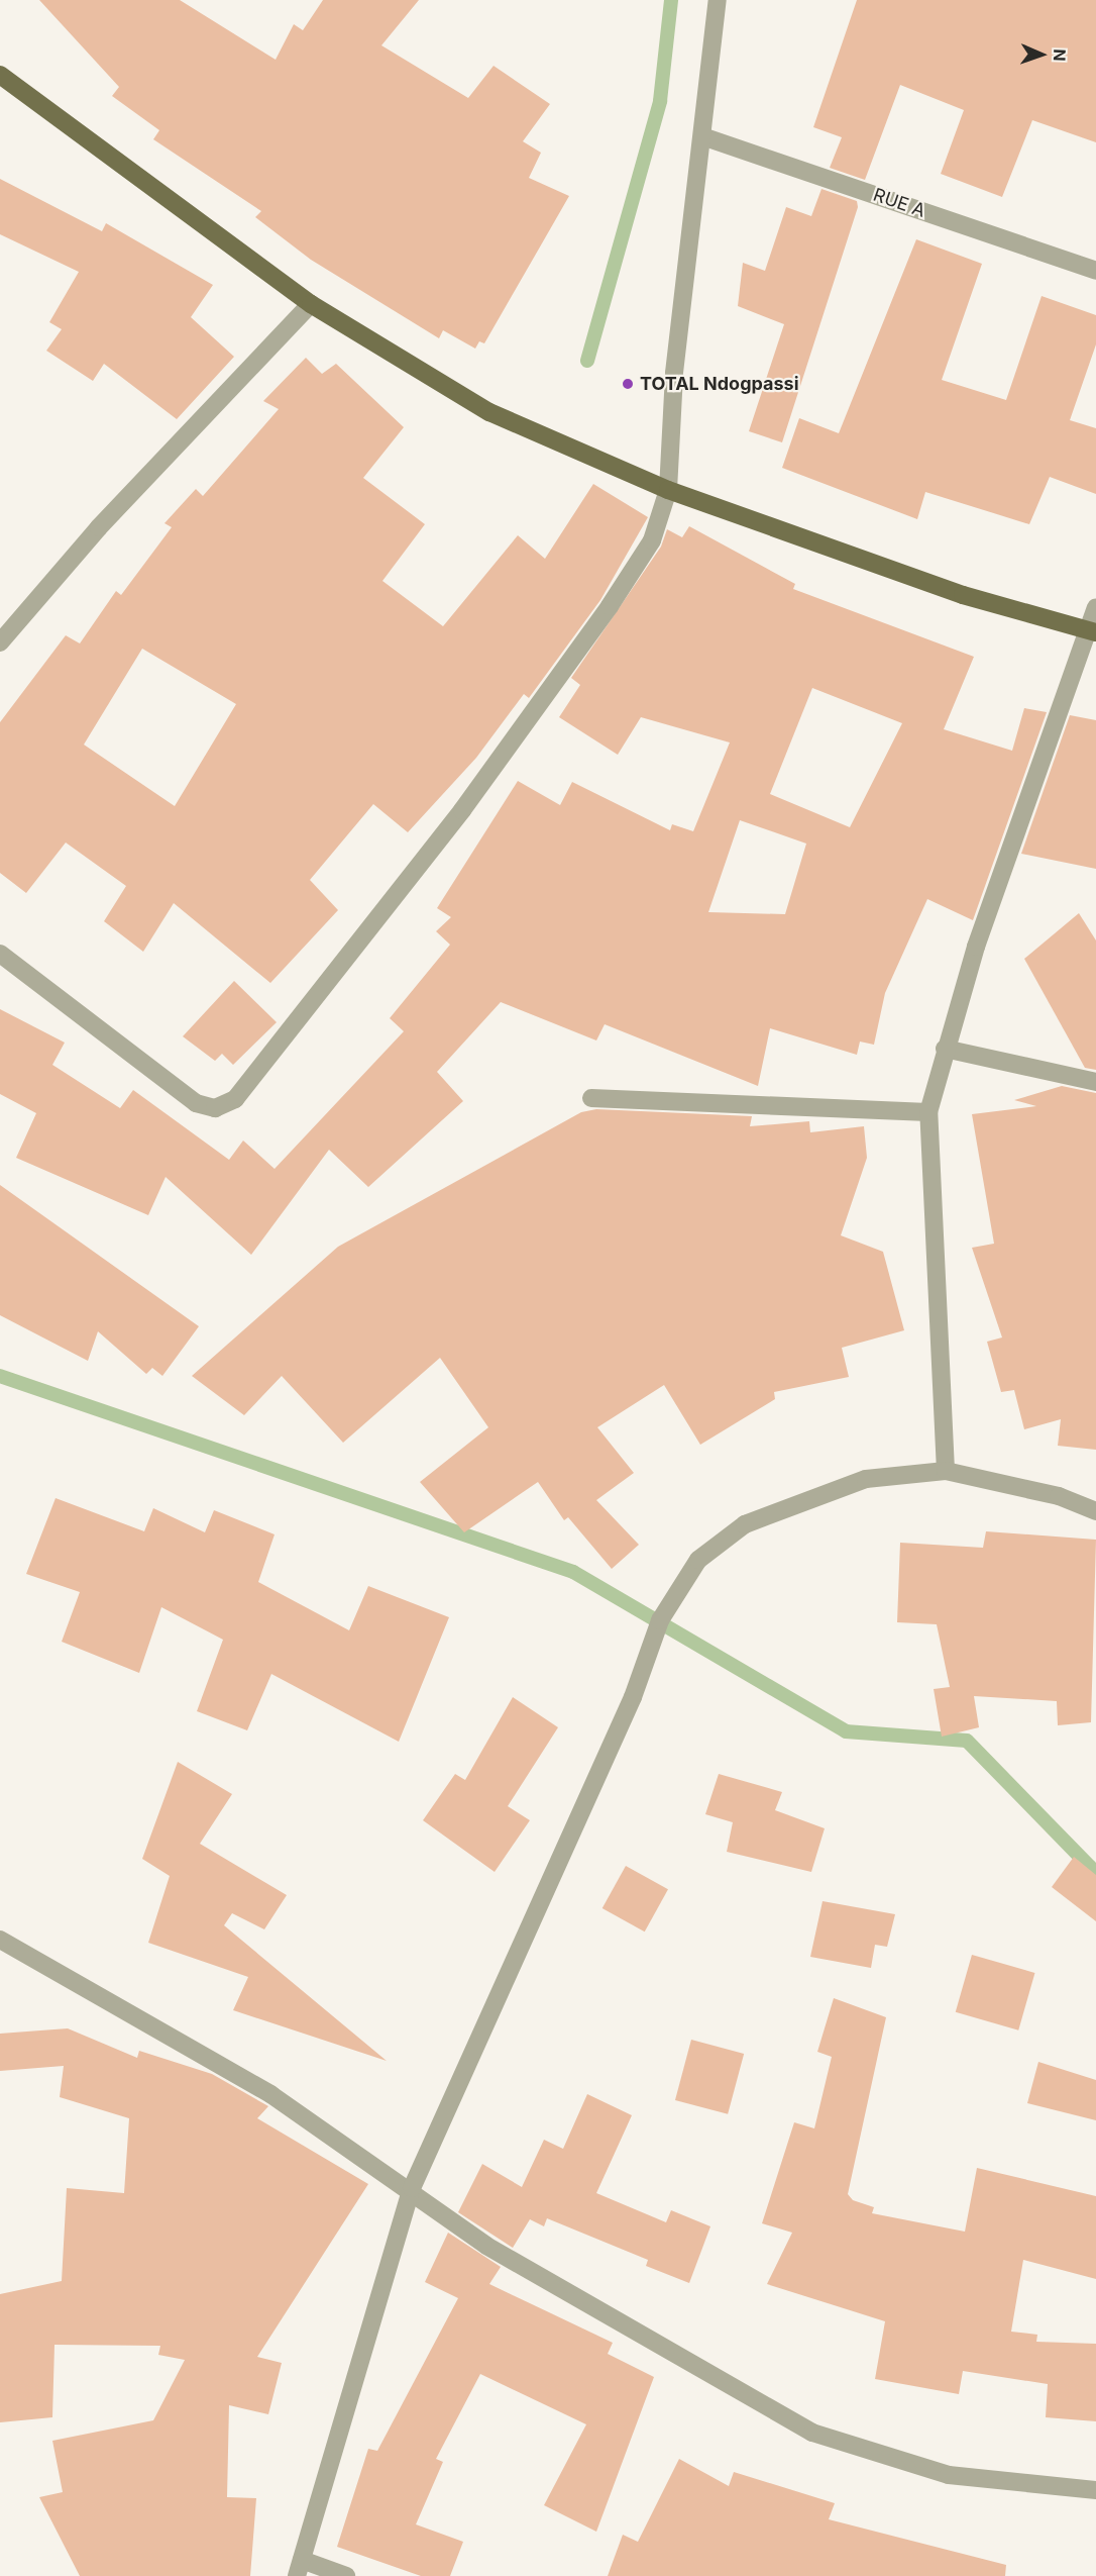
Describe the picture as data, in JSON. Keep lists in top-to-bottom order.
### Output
{
  "streets": {
    "street": ["RUE A"]
  },
  "places": ["TOTAL Ndogpassi"],
  "north": "right"
}
